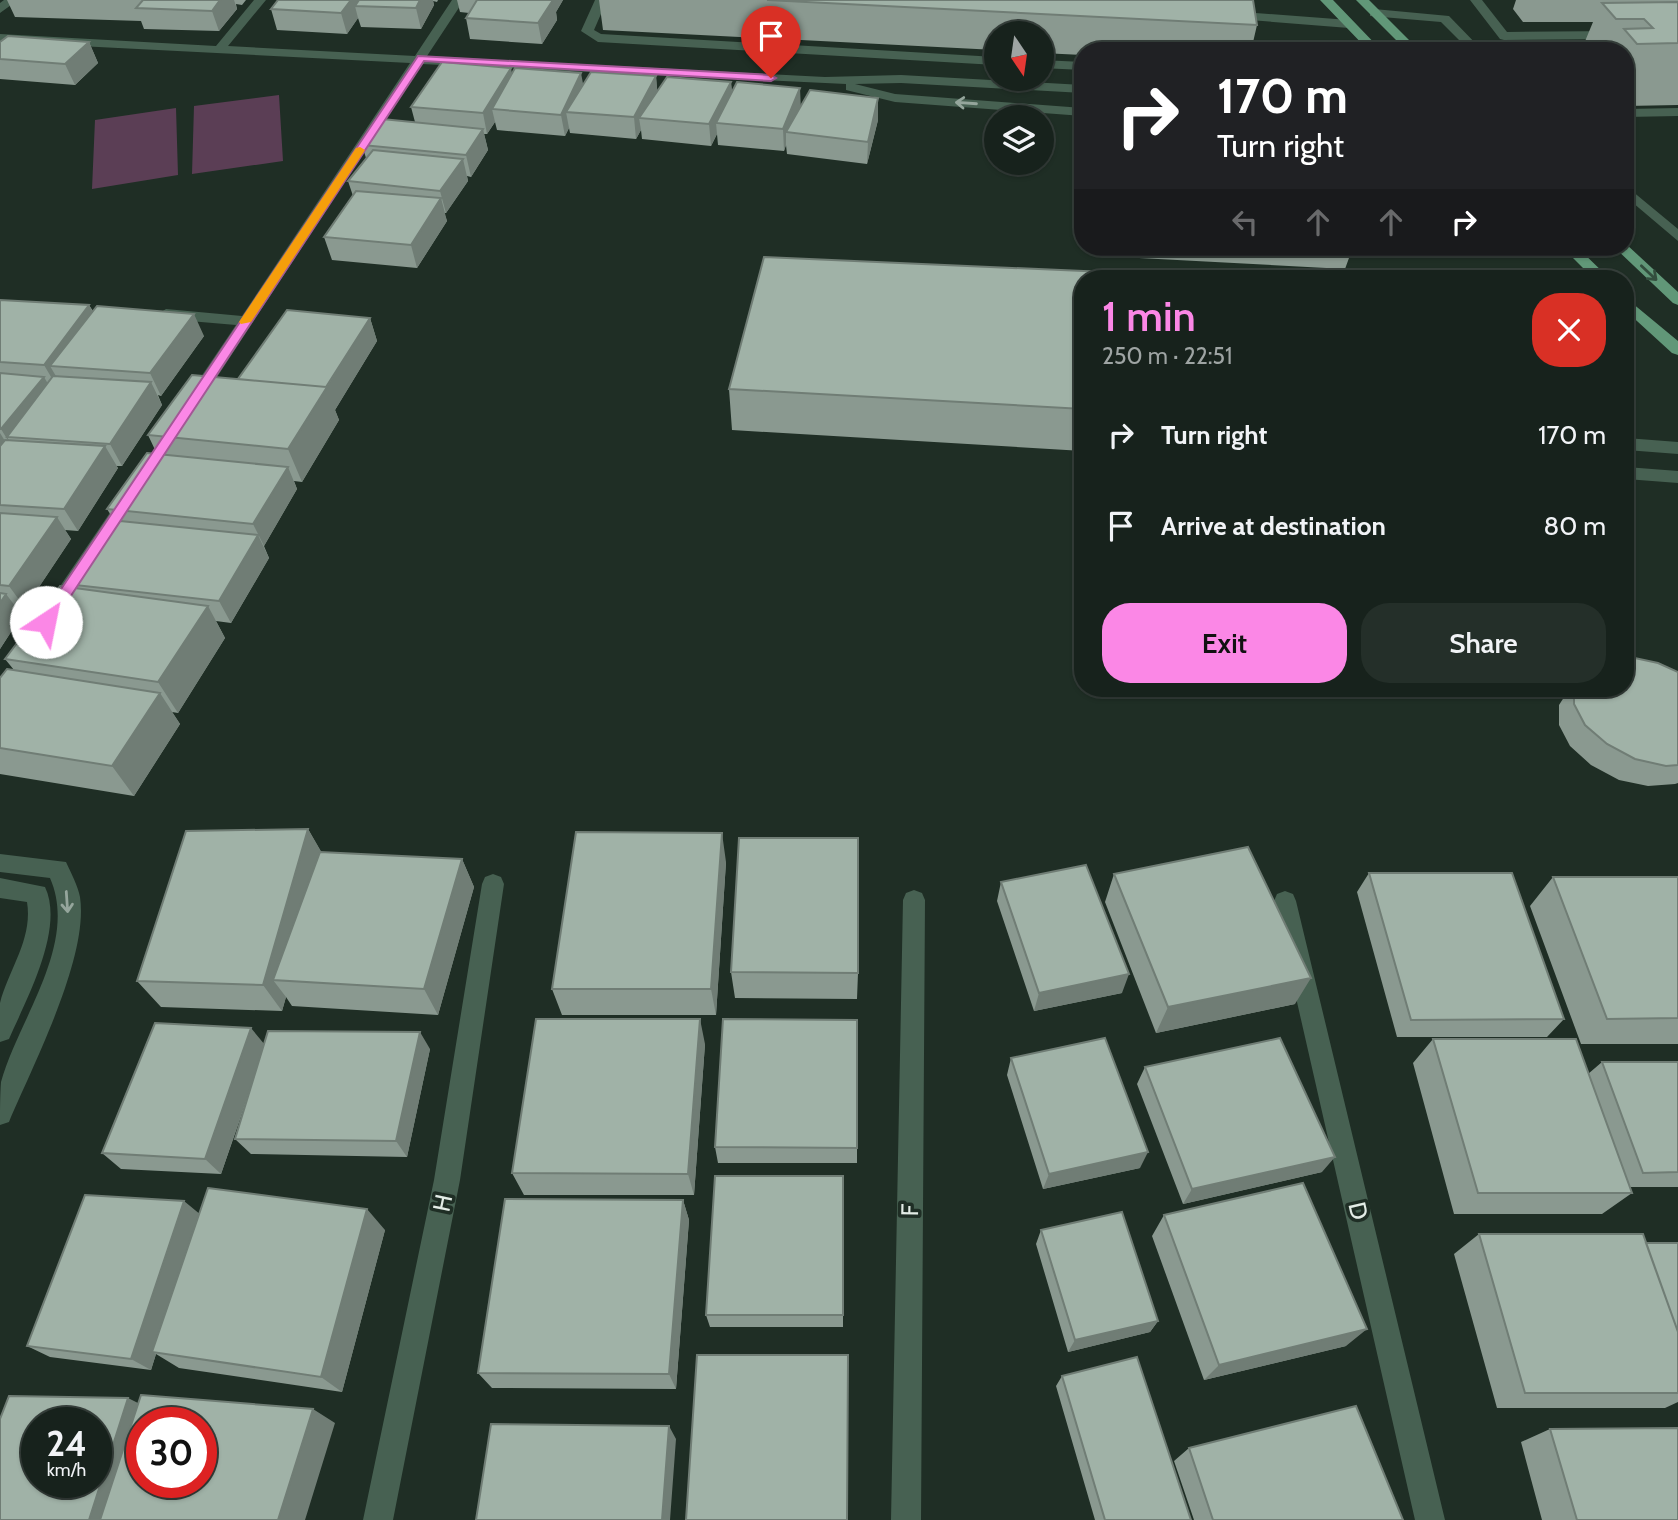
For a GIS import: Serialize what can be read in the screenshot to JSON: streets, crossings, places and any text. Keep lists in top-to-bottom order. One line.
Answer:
{"streets":{"street":["H","F","D"]},"north":"bottom","page":{"turn":["170 m","Turn right"],"heading":["1 min","250 m · 22:51"],"list":[{"name":"Turn right","value":"170 m"},{"name":"Arrive at destination","value":"80 m"}],"buttons":["Exit","Share"],"speed":"24 km/h","limit":"30"}}
